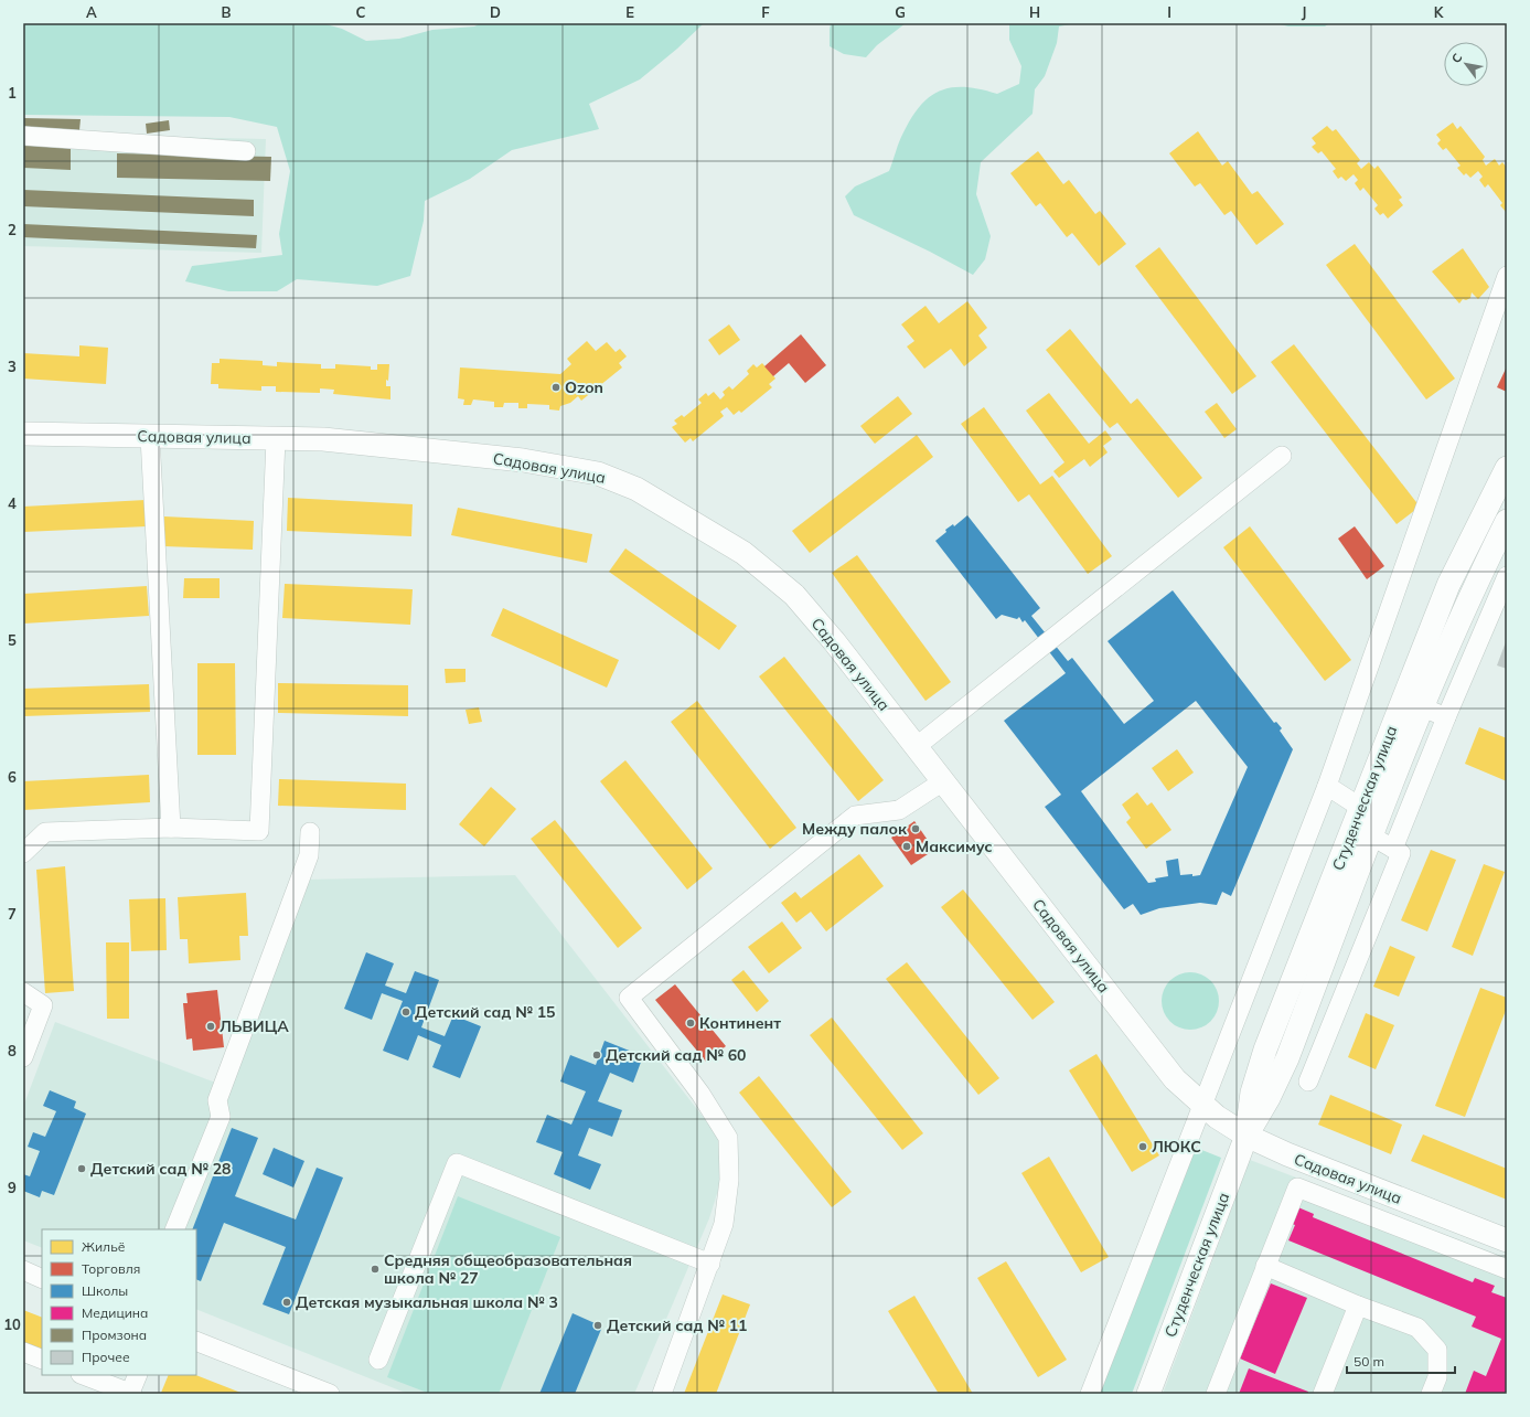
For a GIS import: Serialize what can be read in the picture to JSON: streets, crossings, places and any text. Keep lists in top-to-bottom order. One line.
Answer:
{"streets":{"main road":["Садовая улица","Студенческая улица"]},"crossings":[["Садовая улица","Студенческая улица"]],"places":["Ozon","Между палок","Максимус","Детский сад № 15","Континент","ЛЬВИЦА","Детский сад № 60","ЛЮКС","Детский сад № 28","Средняя общеобразовательная школа № 27","Детская музыкальная школа № 3","Детский сад № 11"],"legend":["Жильё","Торговля","Школы","Медицина","Промзона","Прочее"],"scale_bar":"50 m","north":"top left","grid":{"columns":["A","B","C","D","E","F","G","H","I","J","K"],"rows":["1","2","3","4","5","6","7","8","9","10"]}}
